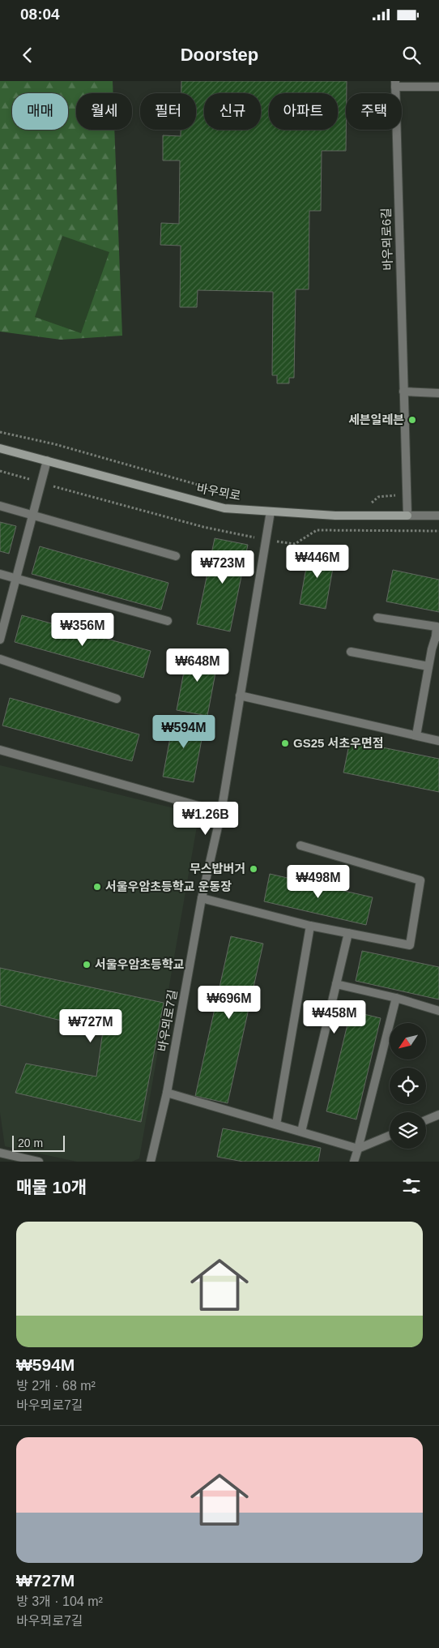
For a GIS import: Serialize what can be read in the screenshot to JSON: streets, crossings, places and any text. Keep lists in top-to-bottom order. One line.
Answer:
{"streets":{"street":["바우뫼로6길","바우뫼로","바우뫼로7길"]},"crossings":[["바우뫼로6길","바우뫼로"],["바우뫼로","바우뫼로7길"]],"places":["세븐일레븐","GS25 서초우면점","무스밥버거","서울우암초등학교 운동장","서울우암초등학교"],"scale_bar":"20 m","north":"bottom left","page":{"status":"08:04","header":"Doorstep","chip":["매매","월세","필터","신규","아파트","주택"],"price":["₩446M","₩723M","₩356M","₩648M","₩594M","₩1.26B","₩498M","₩696M","₩458M","₩727M"],"scale":"20 m","heading":"매물 10개","list":[{"name":"₩594M","note":"방 2개 · 68 m² · 바우뫼로7길"},{"name":"₩727M","note":"방 3개 · 104 m² · 바우뫼로7길"}]}}
